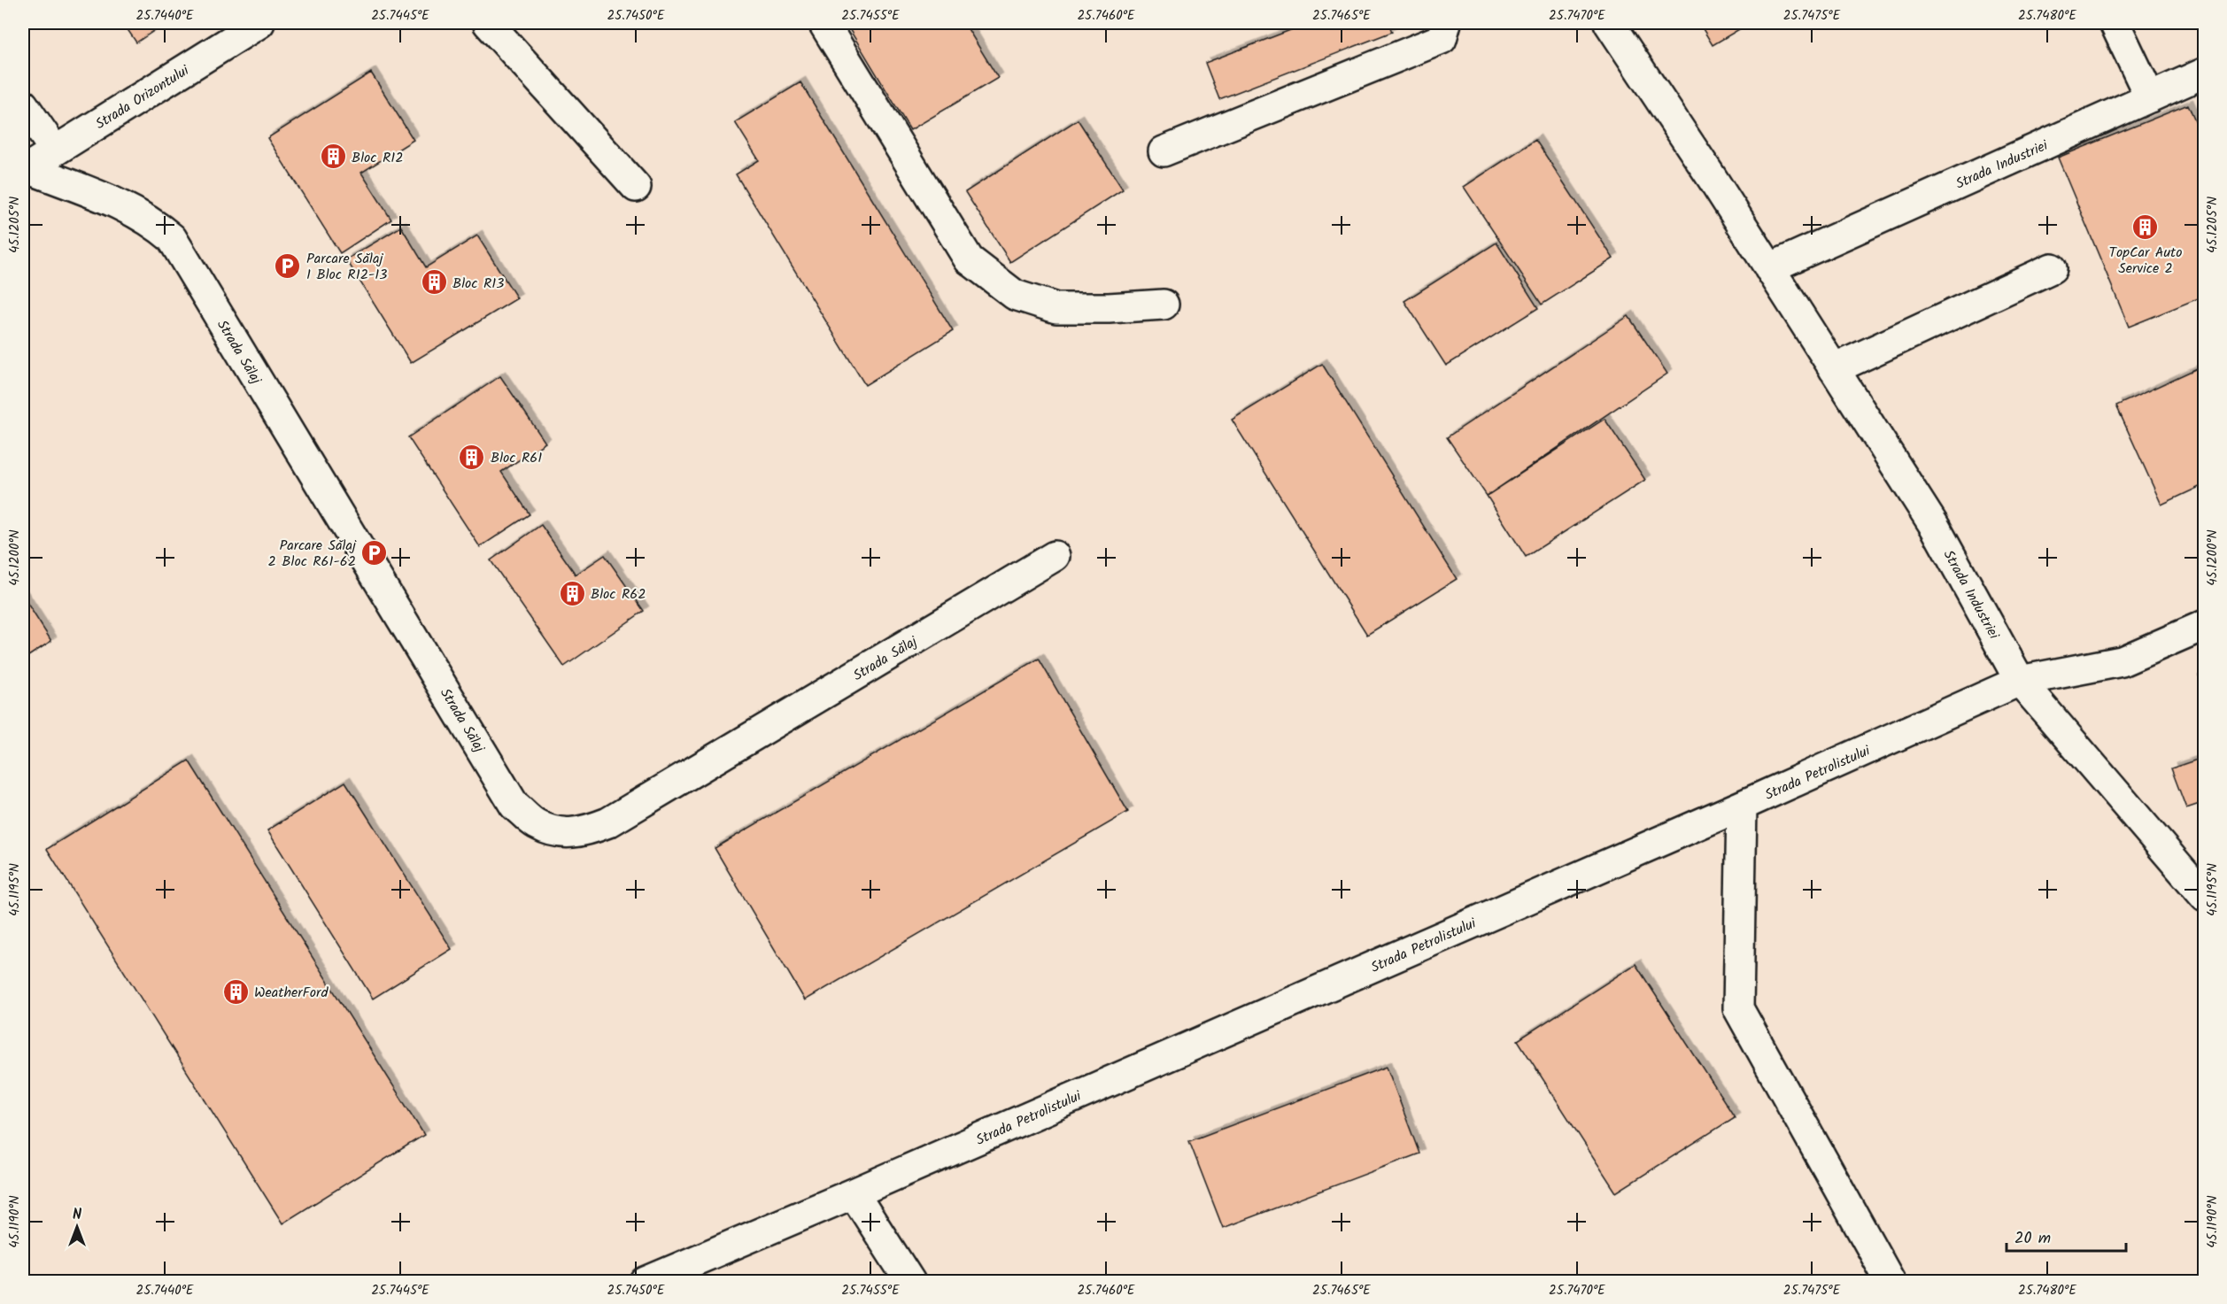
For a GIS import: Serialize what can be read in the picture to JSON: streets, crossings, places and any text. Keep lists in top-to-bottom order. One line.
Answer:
{"streets":{"street":["Strada Orizontului","Strada Industriei","Strada Sălaj","Strada Petrolistului"]},"crossings":[["Strada Orizontului","Strada Sălaj"],["Strada Industriei","Strada Petrolistului"]],"places":{"building":["Bloc R12","TopCar Auto Service 2","Bloc R13","Bloc R61","Bloc R62","WeatherFord"],"parking":["Parcare Sălaj 1 Bloc R12-13","Parcare Sălaj 2 Bloc R61-62"]},"scale_bar":"20 m","north":"top","coordinates":["25.7440°E","25.7445°E","25.7450°E","25.7455°E","25.7460°E","25.7465°E","25.7470°E","25.7475°E","25.7480°E","45.1205°N","45.1200°N","45.1195°N","45.1190°N"]}
